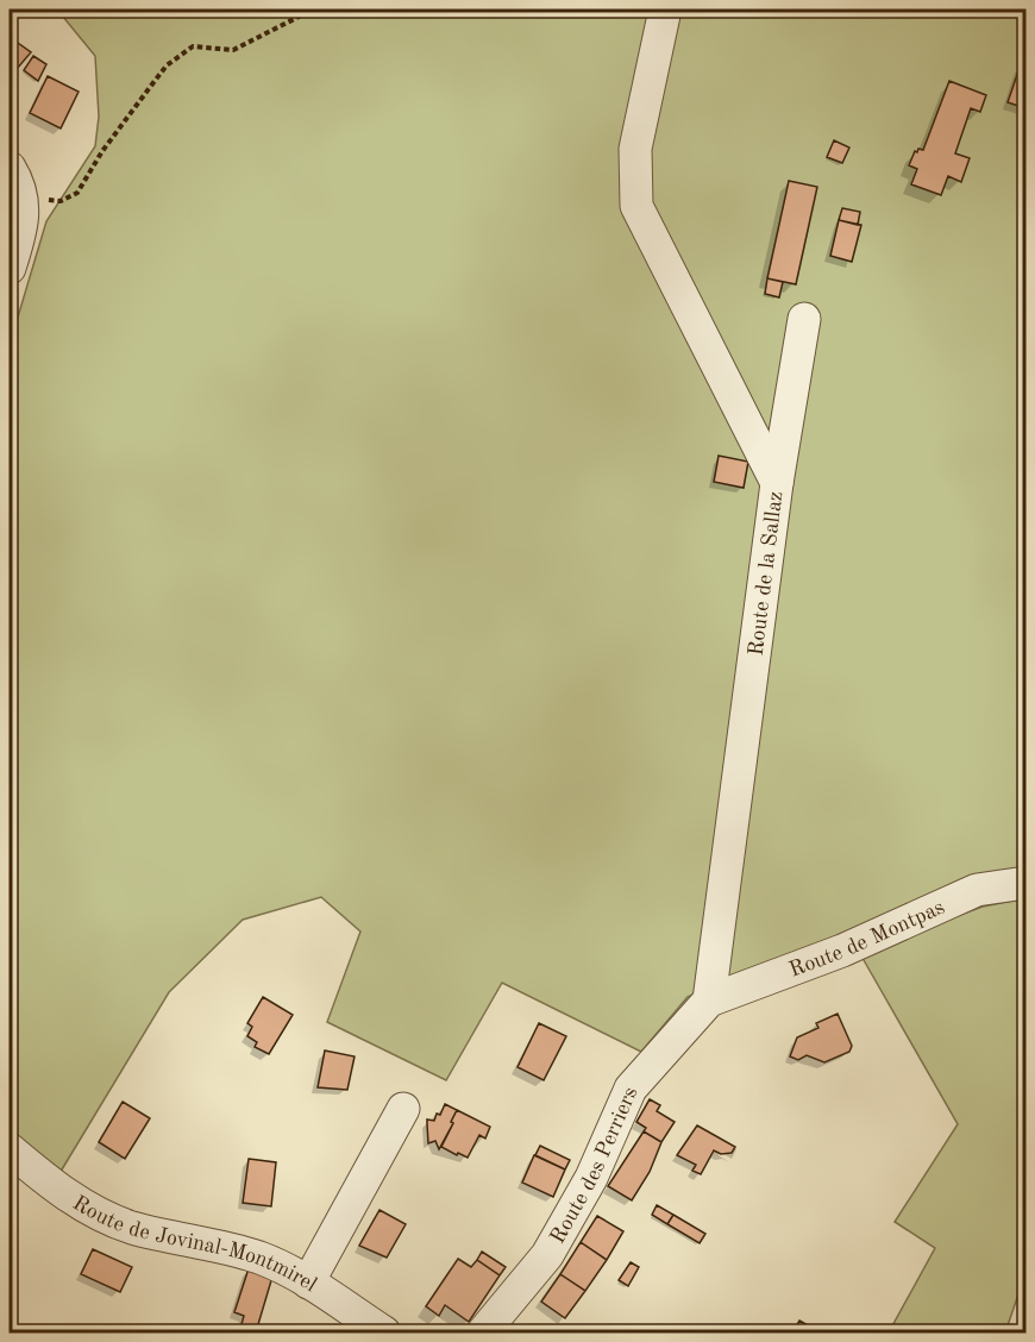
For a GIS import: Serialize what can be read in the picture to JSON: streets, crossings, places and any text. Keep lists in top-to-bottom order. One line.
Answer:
{"streets":{"street":["Route de la Sallaz","Route de Montpas","Route des Perriers","Route de Jovinal-Montmirel"]},"crossings":[["Route de la Sallaz","Route de Montpas"],["Route de la Sallaz","Route des Perriers"],["Route de Montpas","Route des Perriers"]]}
